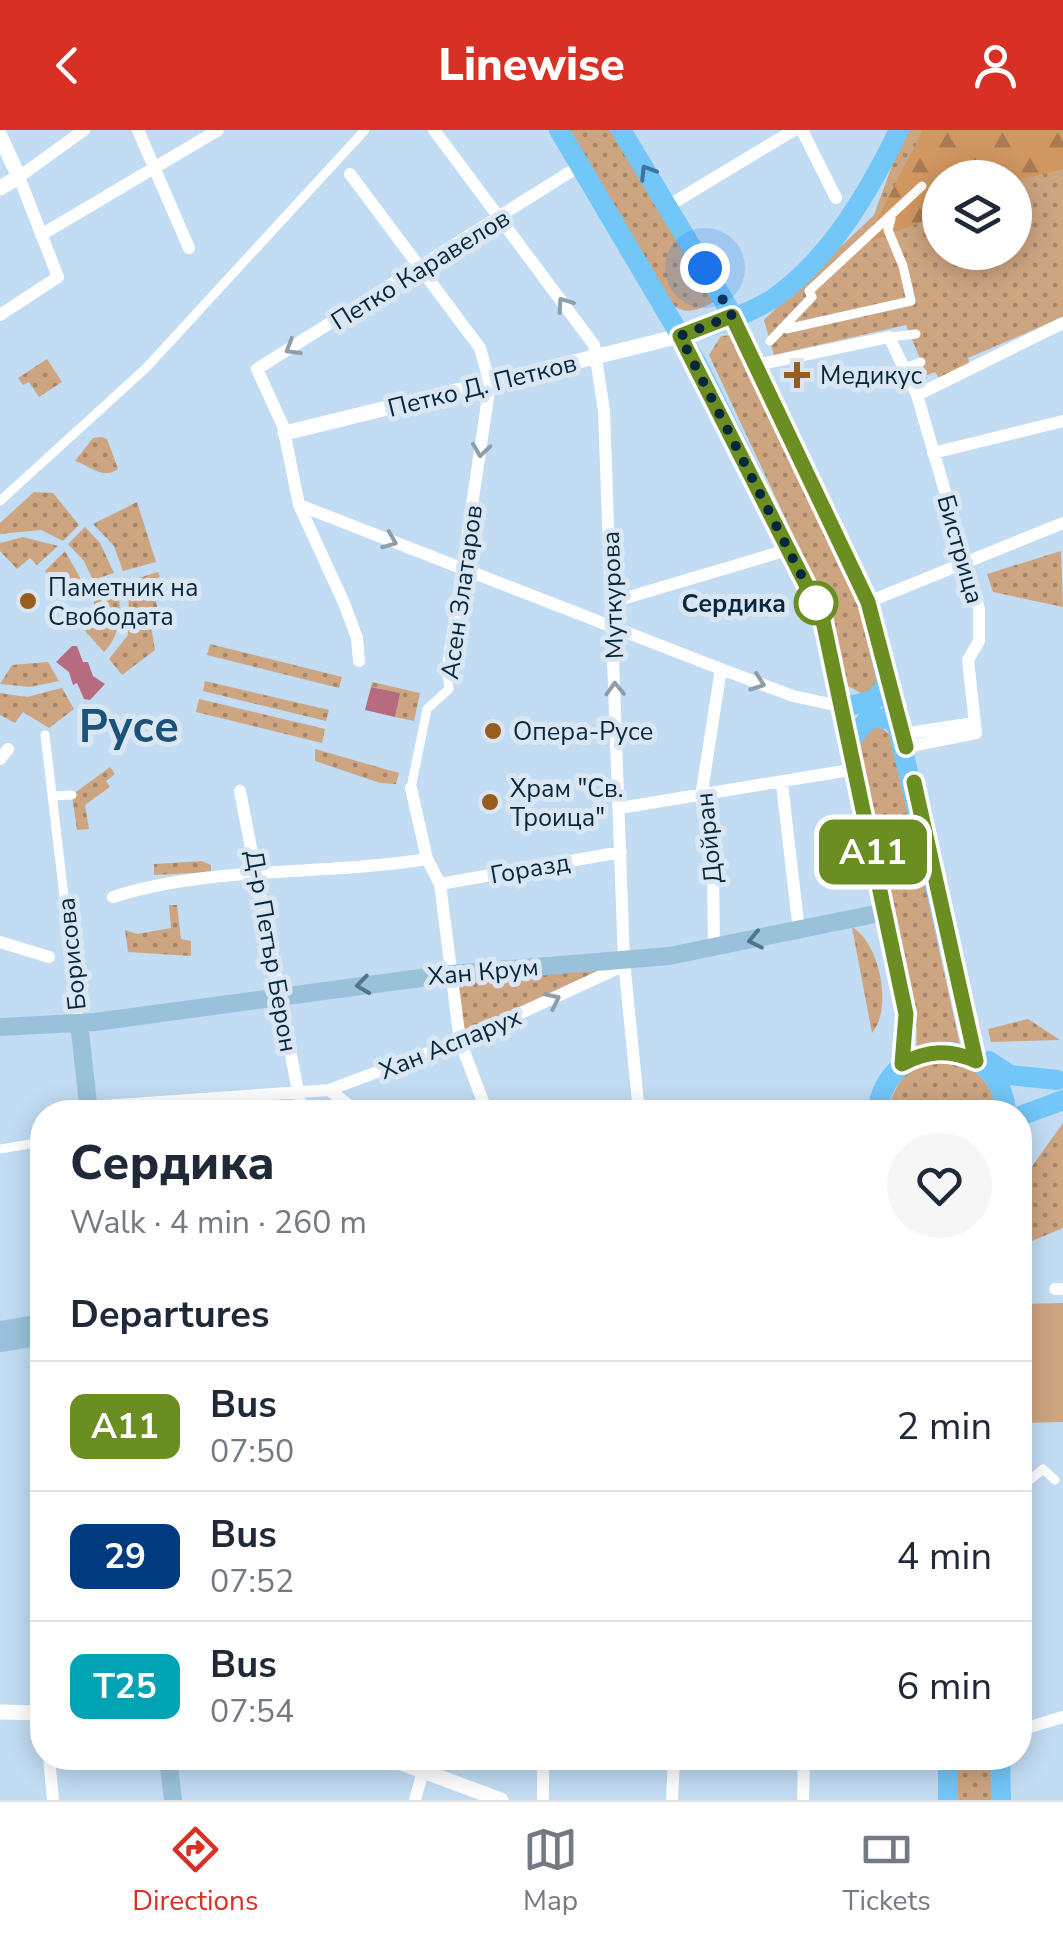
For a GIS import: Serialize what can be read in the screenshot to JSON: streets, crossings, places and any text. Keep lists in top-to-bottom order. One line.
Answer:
{"streets":{"main road":["Борисова","Хан Крум"],"street":["Петко Каравелов","Петко Д. Петков","Бистрица","Асен Златаров","Муткурова","Дойран","Горазд","Д-р Петър Берон","Хан Аспарух"]},"crossings":[["Петко Каравелов","Петко Д. Петков"],["Петко Каравелов","Асен Златаров"],["Петко Д. Петков","Асен Златаров"],["Петко Д. Петков","Муткурова"],["Асен Златаров","Горазд"],["Асен Златаров","Хан Крум"],["Асен Златаров","Хан Аспарух"],["Муткурова","Горазд"],["Муткурова","Хан Крум"],["Муткурова","Хан Аспарух"],["Дойран","Хан Крум"],["Д-р Петър Берон","Хан Крум"],["Д-р Петър Берон","Хан Аспарух"],["Борисова","Хан Крум"],["Хан Крум","Хан Аспарух"]],"one_way":["Хан Аспарух"],"districts":["Русе"],"places":{"health":["Медикус"],"other":["Паметник на Свободата","Сердика","Опера-Русе","Храм \"Св. Троица\""]},"lines":["bus line А11"],"page":{"header":"Linewise","on_map":"А11","heading":[["Сердика","Walk · 4 min · 260 m"],"Departures"],"list":[{"mark":"А11","name":"Bus","note":"07:50","value":"2 min"},{"mark":"29","name":"Bus","note":"07:52","value":"4 min"},{"mark":"Т25","name":"Bus","note":"07:54","value":"6 min"}],"tabs":["Directions","Map","Tickets"]}}
